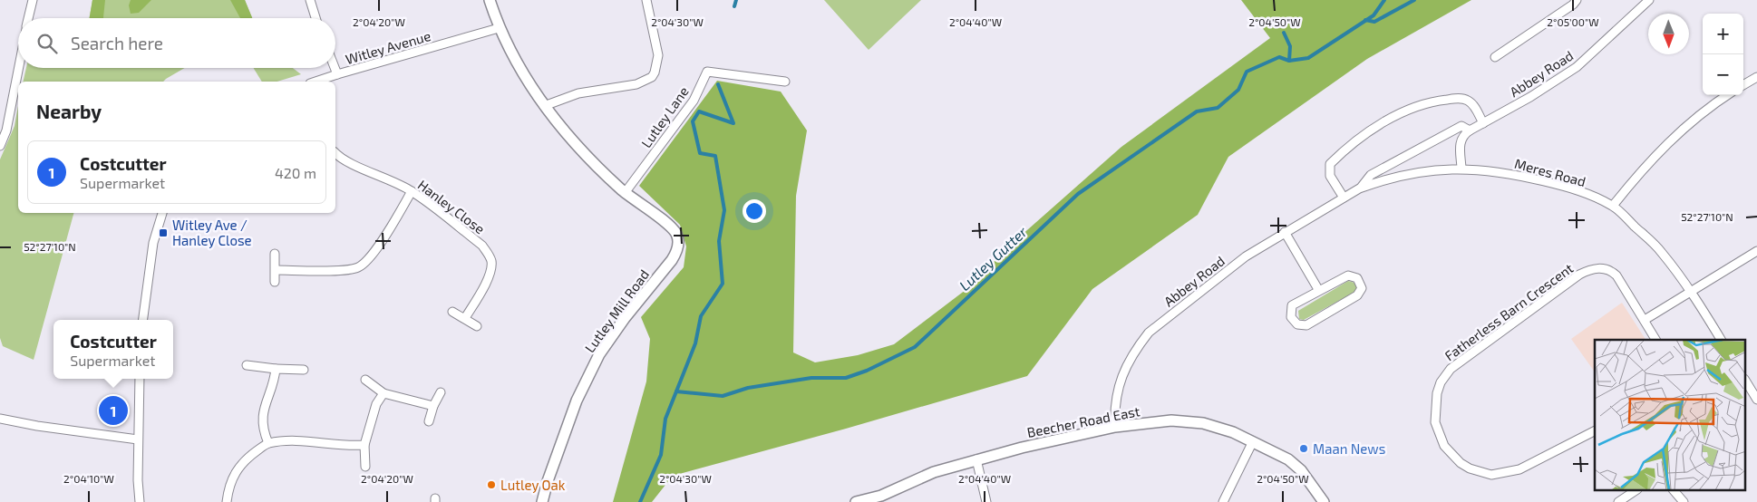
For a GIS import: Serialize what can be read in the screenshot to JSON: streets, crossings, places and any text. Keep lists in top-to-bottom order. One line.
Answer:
{"streets":{"street":["Witley Avenue","Abbey Road","Lutley Lane","Meres Road","Hanley Close","Lutley Mill Road","Fatherless Barn Crescent","Beecher Road East"]},"crossings":[["Abbey Road","Meres Road"],["Abbey Road","Beecher Road East"],["Lutley Lane","Lutley Mill Road"]],"water":["Lutley Gutter"],"places":{"transit":["Witley Ave / Hanley Close"],"other":["Maan News","Lutley Oak"]},"north":"bottom","page":{"map_buttons":["+","−"],"search":"Search here","heading":"Nearby","list":[{"mark":"1","name":"Costcutter","note":"Supermarket","value":"420 m"}],"popup":["Costcutter","Supermarket"],"pins":"1"},"coordinates":["2°04'20\"W","2°04'30\"W","2°04'40\"W","2°04'50\"W","2°05'00\"W","52°27'10\"N","2°04'10\"W"]}
